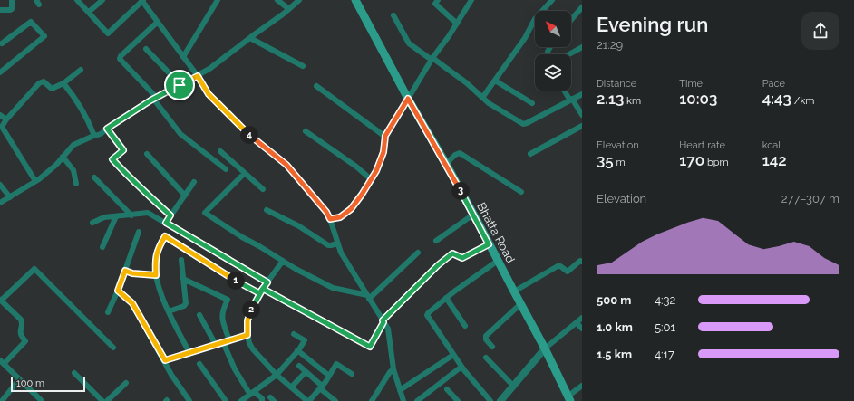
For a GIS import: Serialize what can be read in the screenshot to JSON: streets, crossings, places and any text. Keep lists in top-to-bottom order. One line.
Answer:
{"streets":{"main road":["Bhatta Road"]},"scale_bar":"100 m","north":"top left","page":{"heading":["Evening run","21:29"],"stats":[["Distance","2.13 km"],["Time","10:03"],["Pace","4:43 /km"],["Elevation","35 m"],["Heart rate","170 bpm"],["kcal","142"]],"pins":["4","3","1","2"],"chart":["Elevation","277–307 m"],"list":[{"name":"500 m","note":"4:32"},{"name":"1.0 km","note":"5:01"},{"name":"1.5 km","note":"4:17"}],"scale":"100 m"}}
